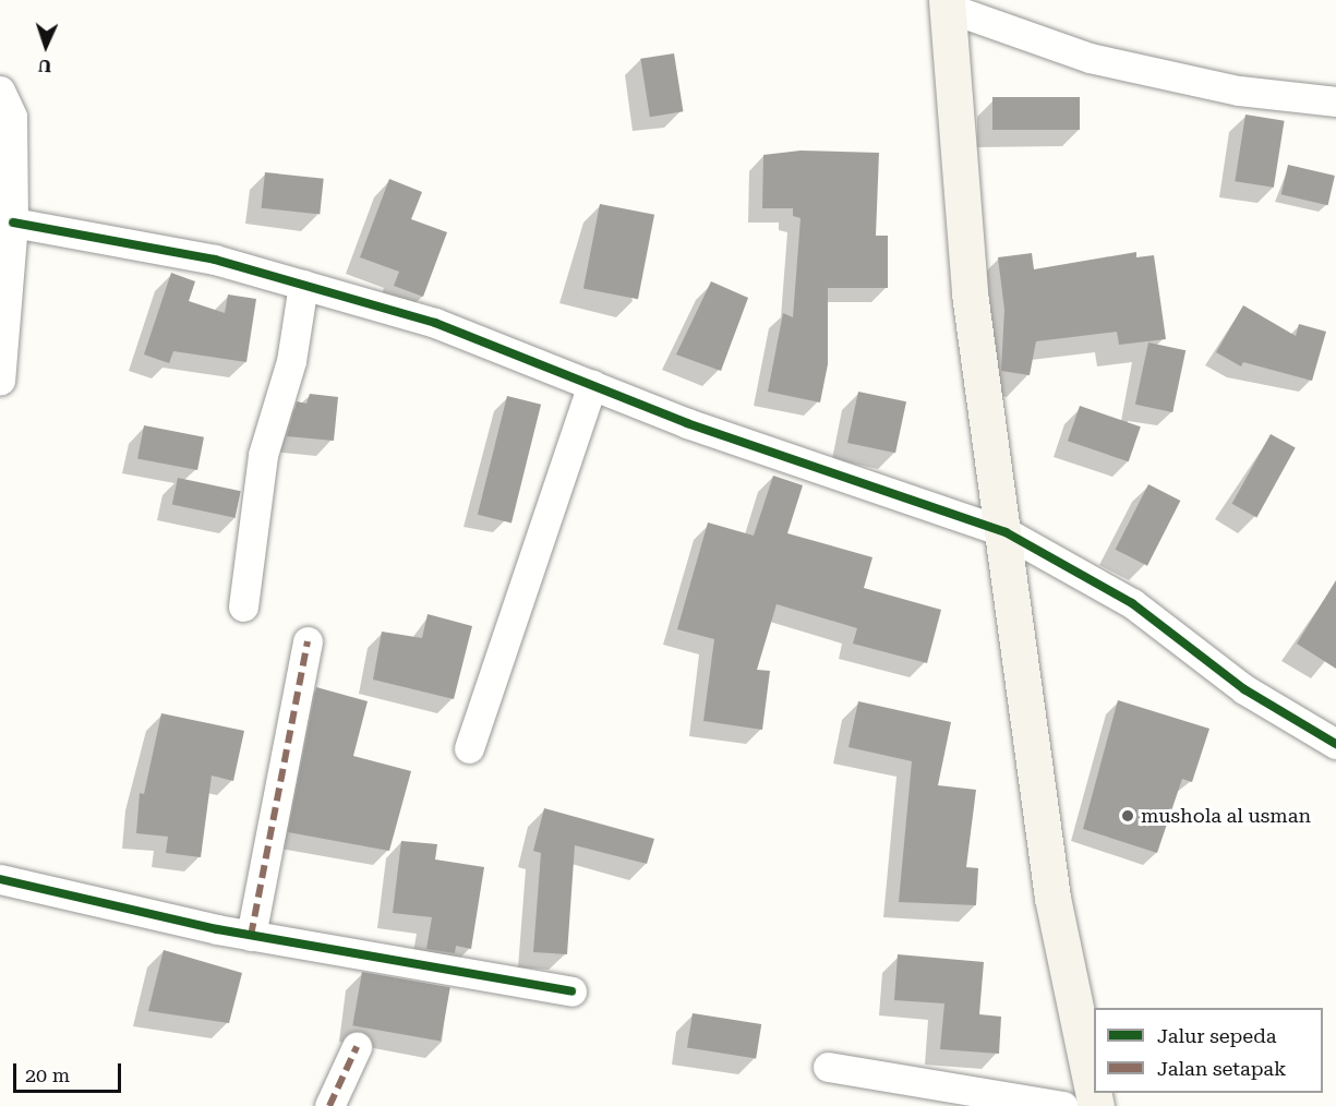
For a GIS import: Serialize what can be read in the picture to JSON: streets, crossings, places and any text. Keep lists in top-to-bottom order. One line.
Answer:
{"places":["mushola al usman"],"legend":["Jalur sepeda","Jalan setapak"],"scale_bar":"20 m","north":"bottom"}
